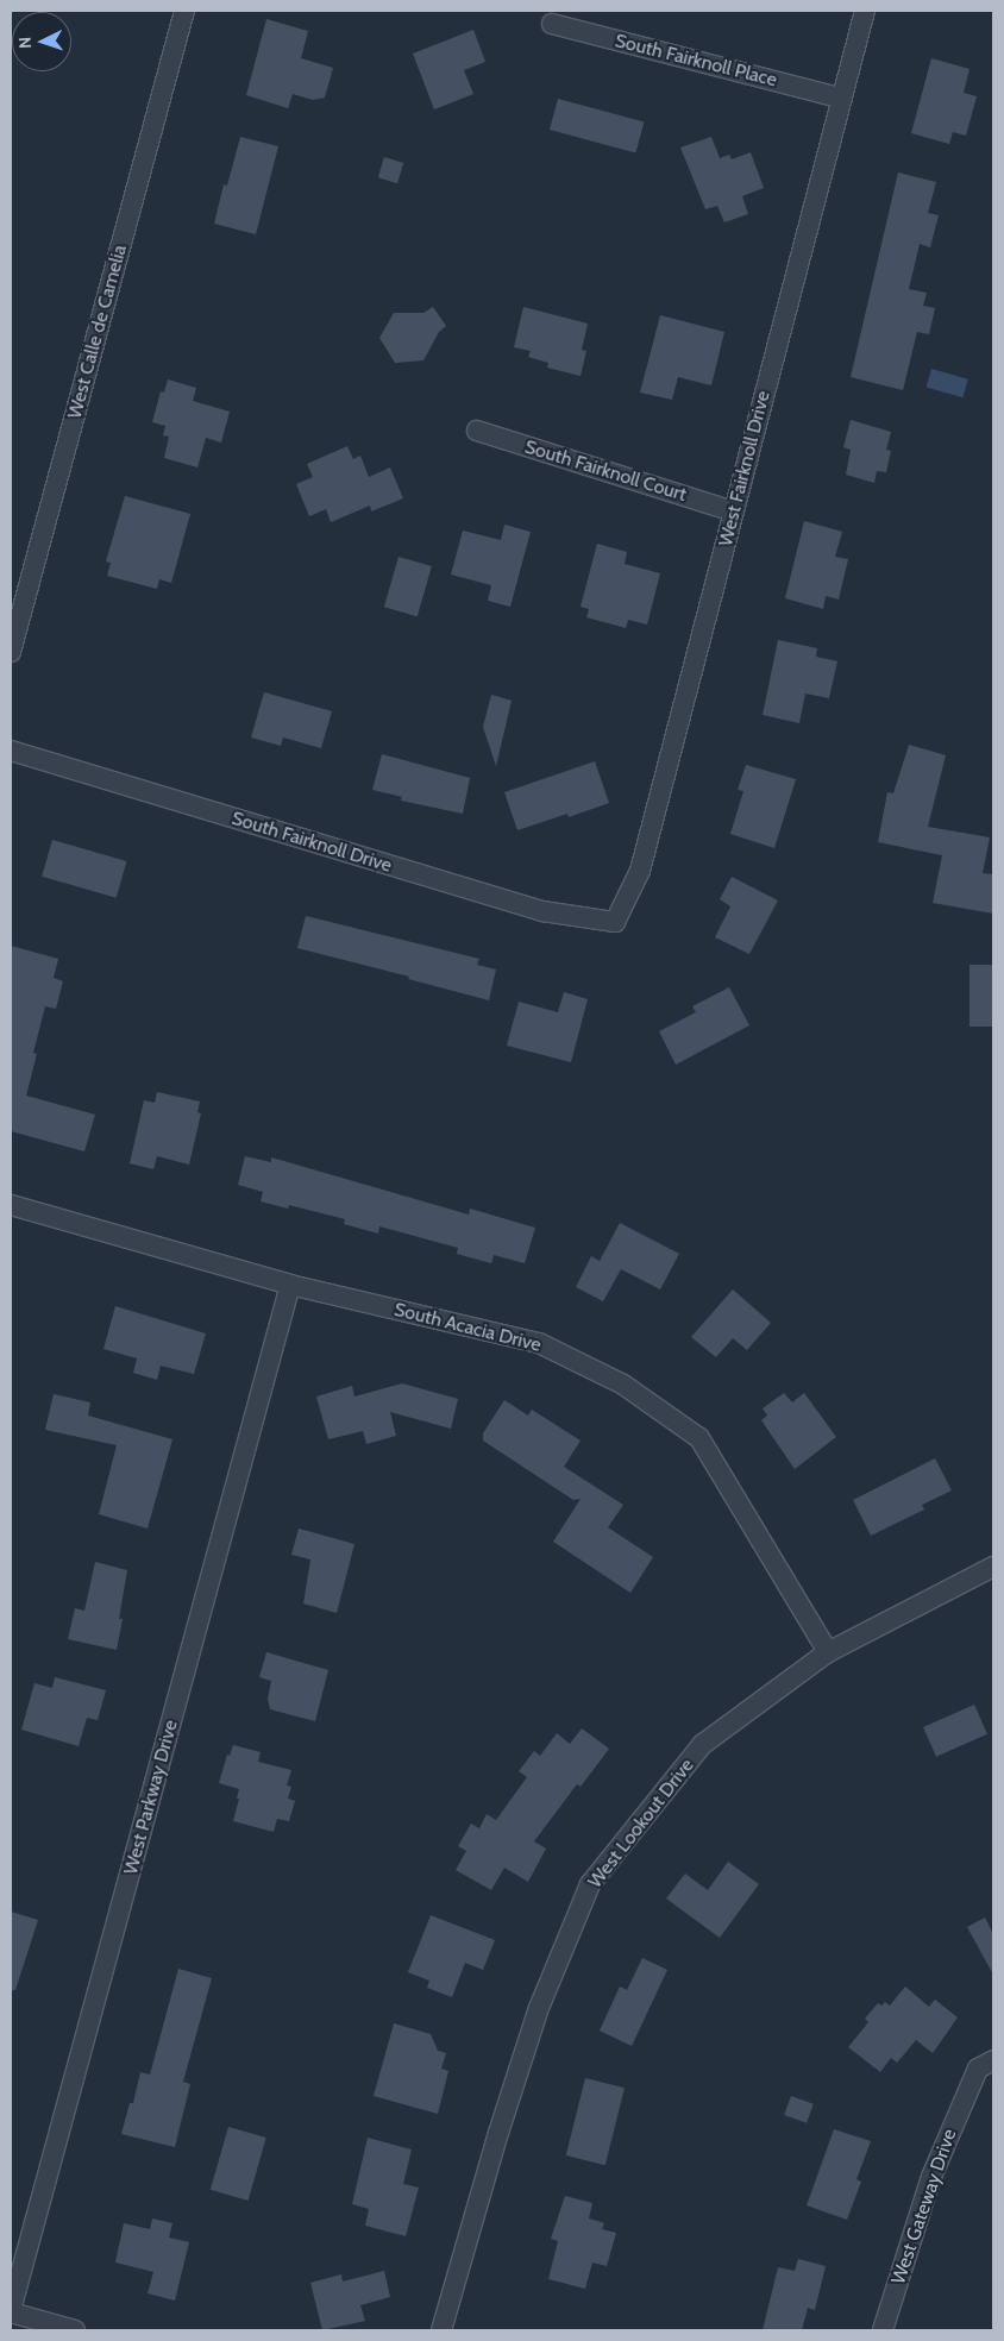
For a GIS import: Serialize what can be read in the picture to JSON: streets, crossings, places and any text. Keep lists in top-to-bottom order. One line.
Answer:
{"streets":{"street":["South Fairknoll Place","West Calle de Camelia","West Fairknoll Drive","South Fairknoll Court","South Fairknoll Drive","South Acacia Drive","West Parkway Drive","West Lookout Drive","West Gateway Drive"]},"crossings":[["South Fairknoll Place","West Fairknoll Drive"],["West Fairknoll Drive","South Fairknoll Court"],["West Fairknoll Drive","South Fairknoll Drive"],["South Acacia Drive","West Parkway Drive"],["South Acacia Drive","West Lookout Drive"]],"north":"left"}
